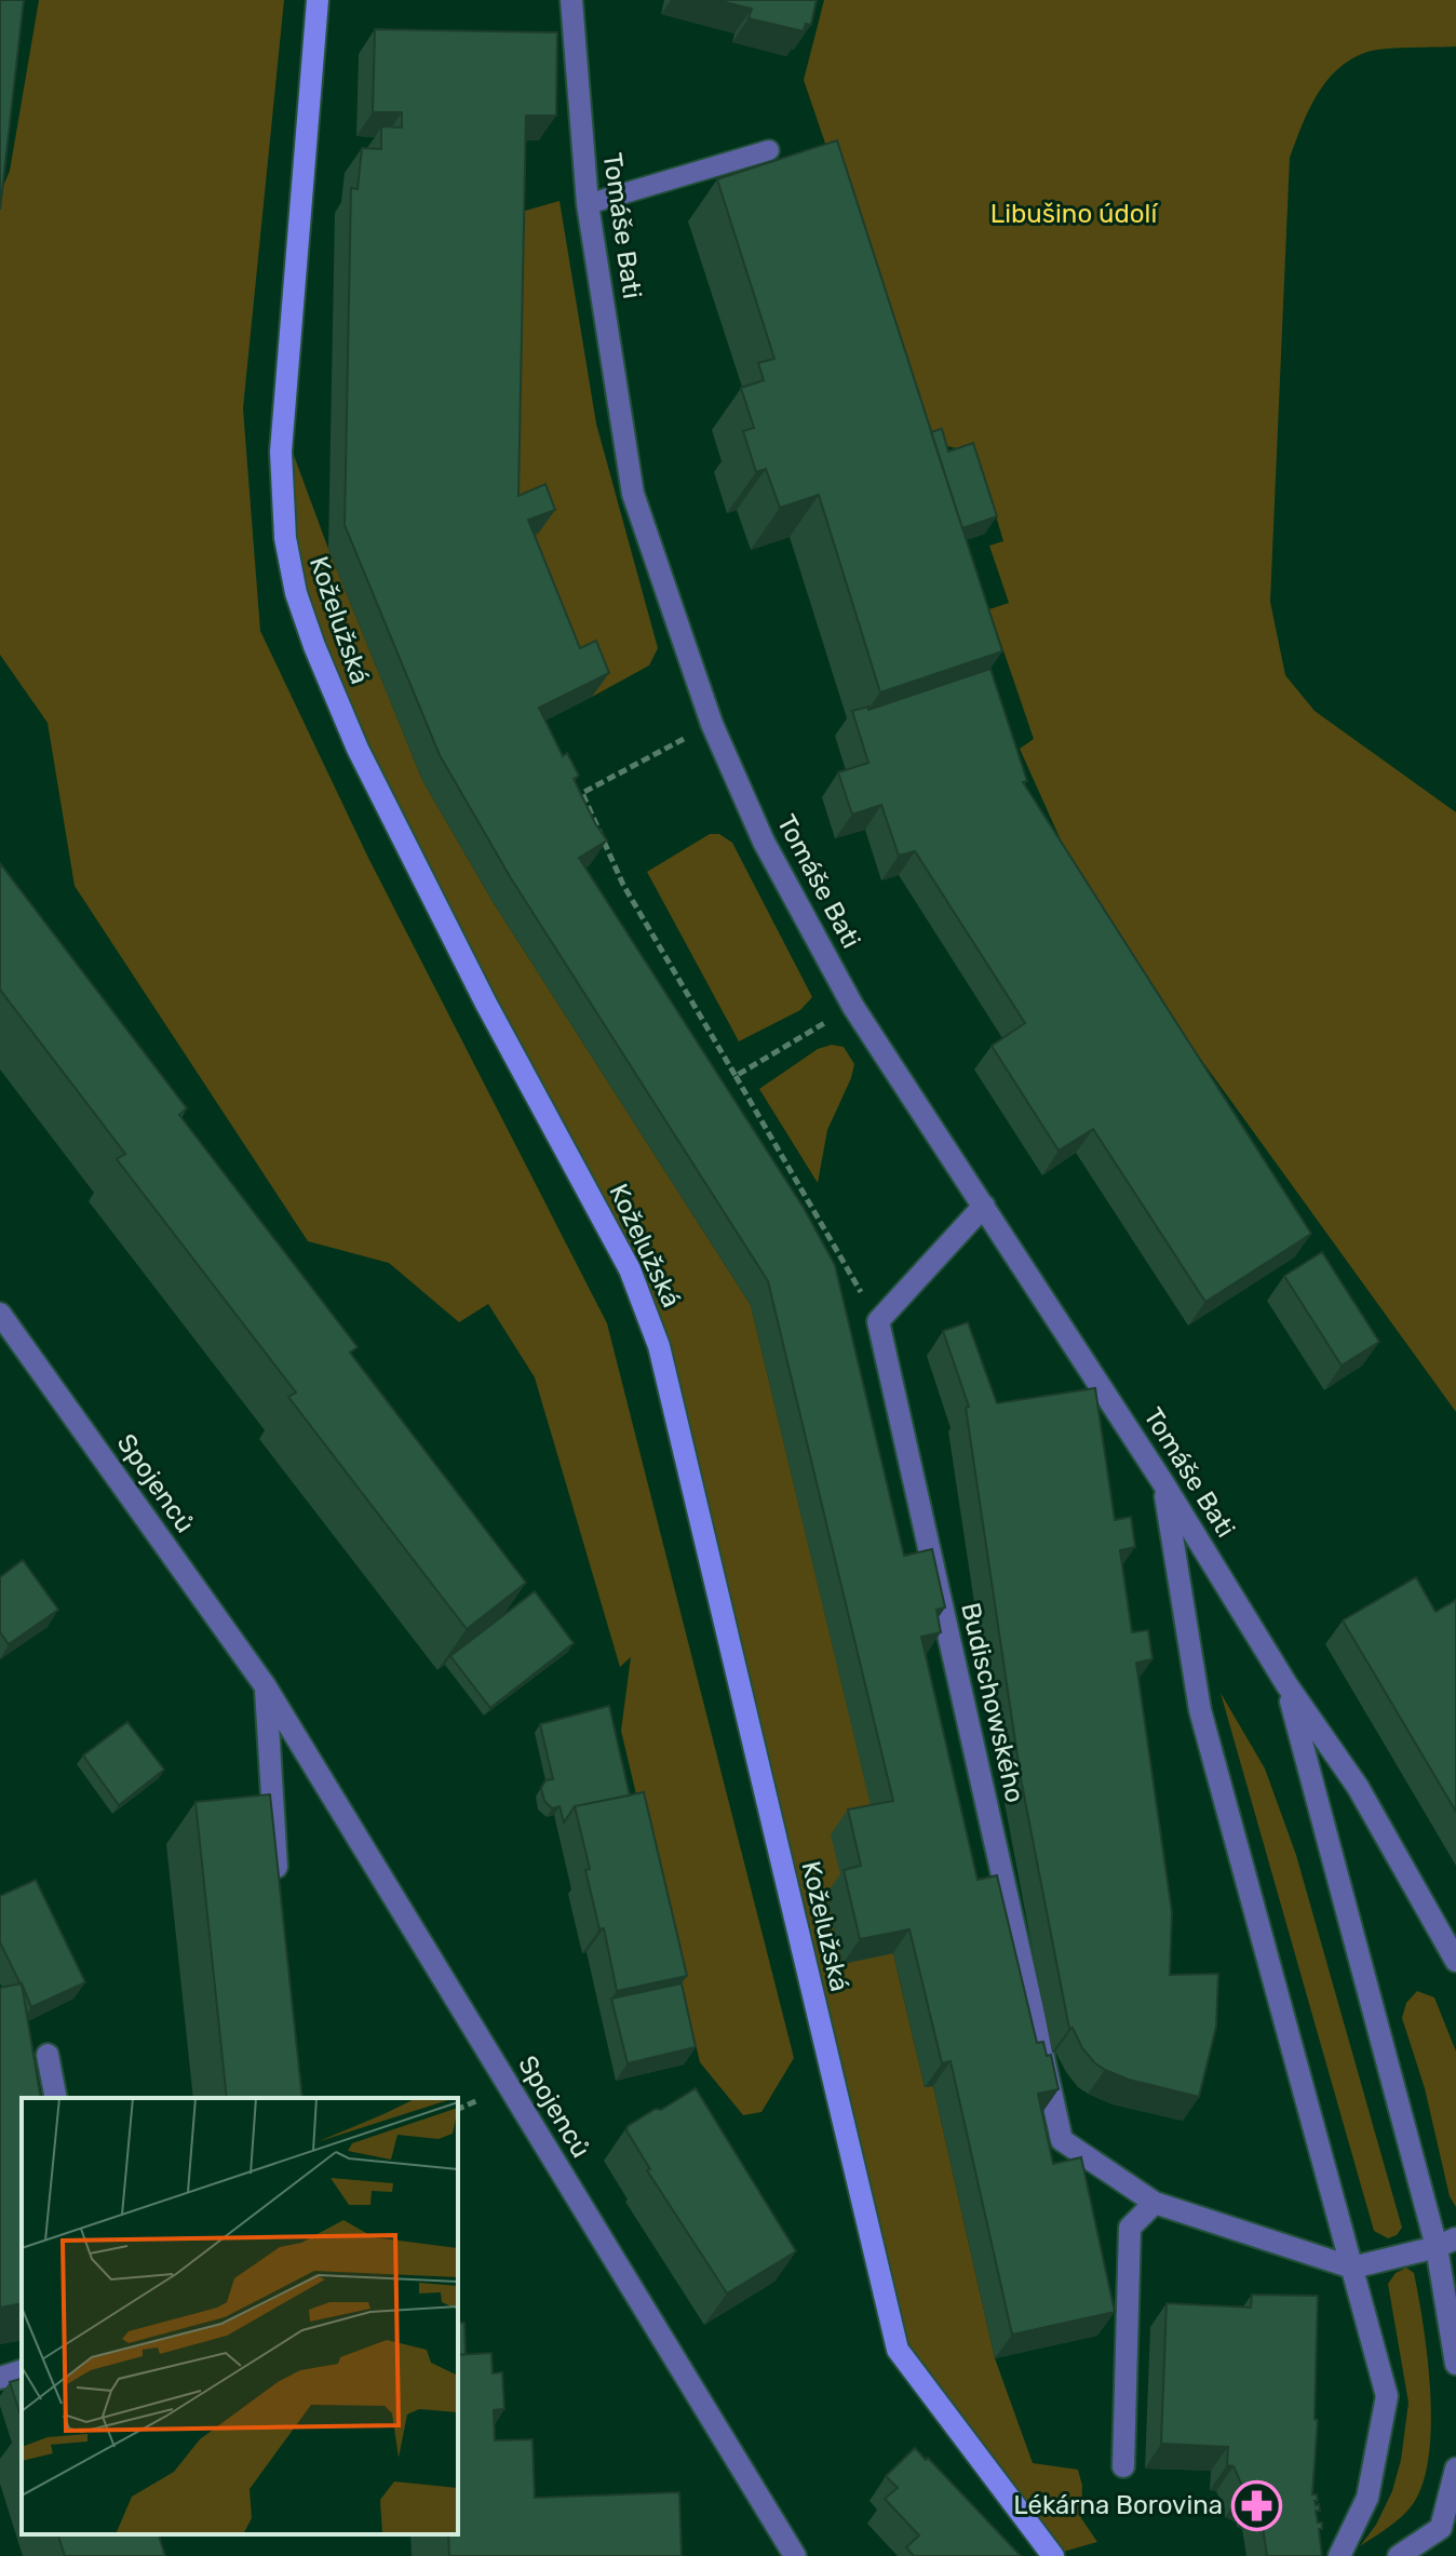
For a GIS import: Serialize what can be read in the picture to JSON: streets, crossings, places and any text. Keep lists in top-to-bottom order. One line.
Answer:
{"streets":{"main road":["Koželužská"],"street":["Tomáše Bati","Spojenců","Budischowského"]},"parks":["Libušino údolí"],"places":{"pharmacy":["Lékárna Borovina"]}}
